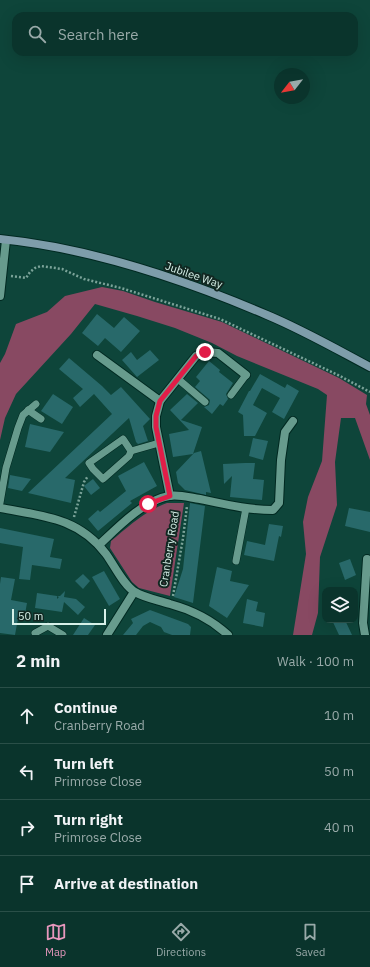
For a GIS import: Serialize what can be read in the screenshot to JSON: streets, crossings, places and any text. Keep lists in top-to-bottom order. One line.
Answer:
{"streets":{"street":["Jubilee Way","Cranberry Road"]},"scale_bar":"50 m","north":"bottom left","page":{"search":"Search here","scale":"50 m","heading":["2 min","Walk · 100 m"],"list":[["Continue","Cranberry Road","10 m"],["Turn left","Primrose Close","50 m"],["Turn right","Primrose Close","40 m"],"Arrive at destination"],"nav":["Map","Directions","Saved"]}}
